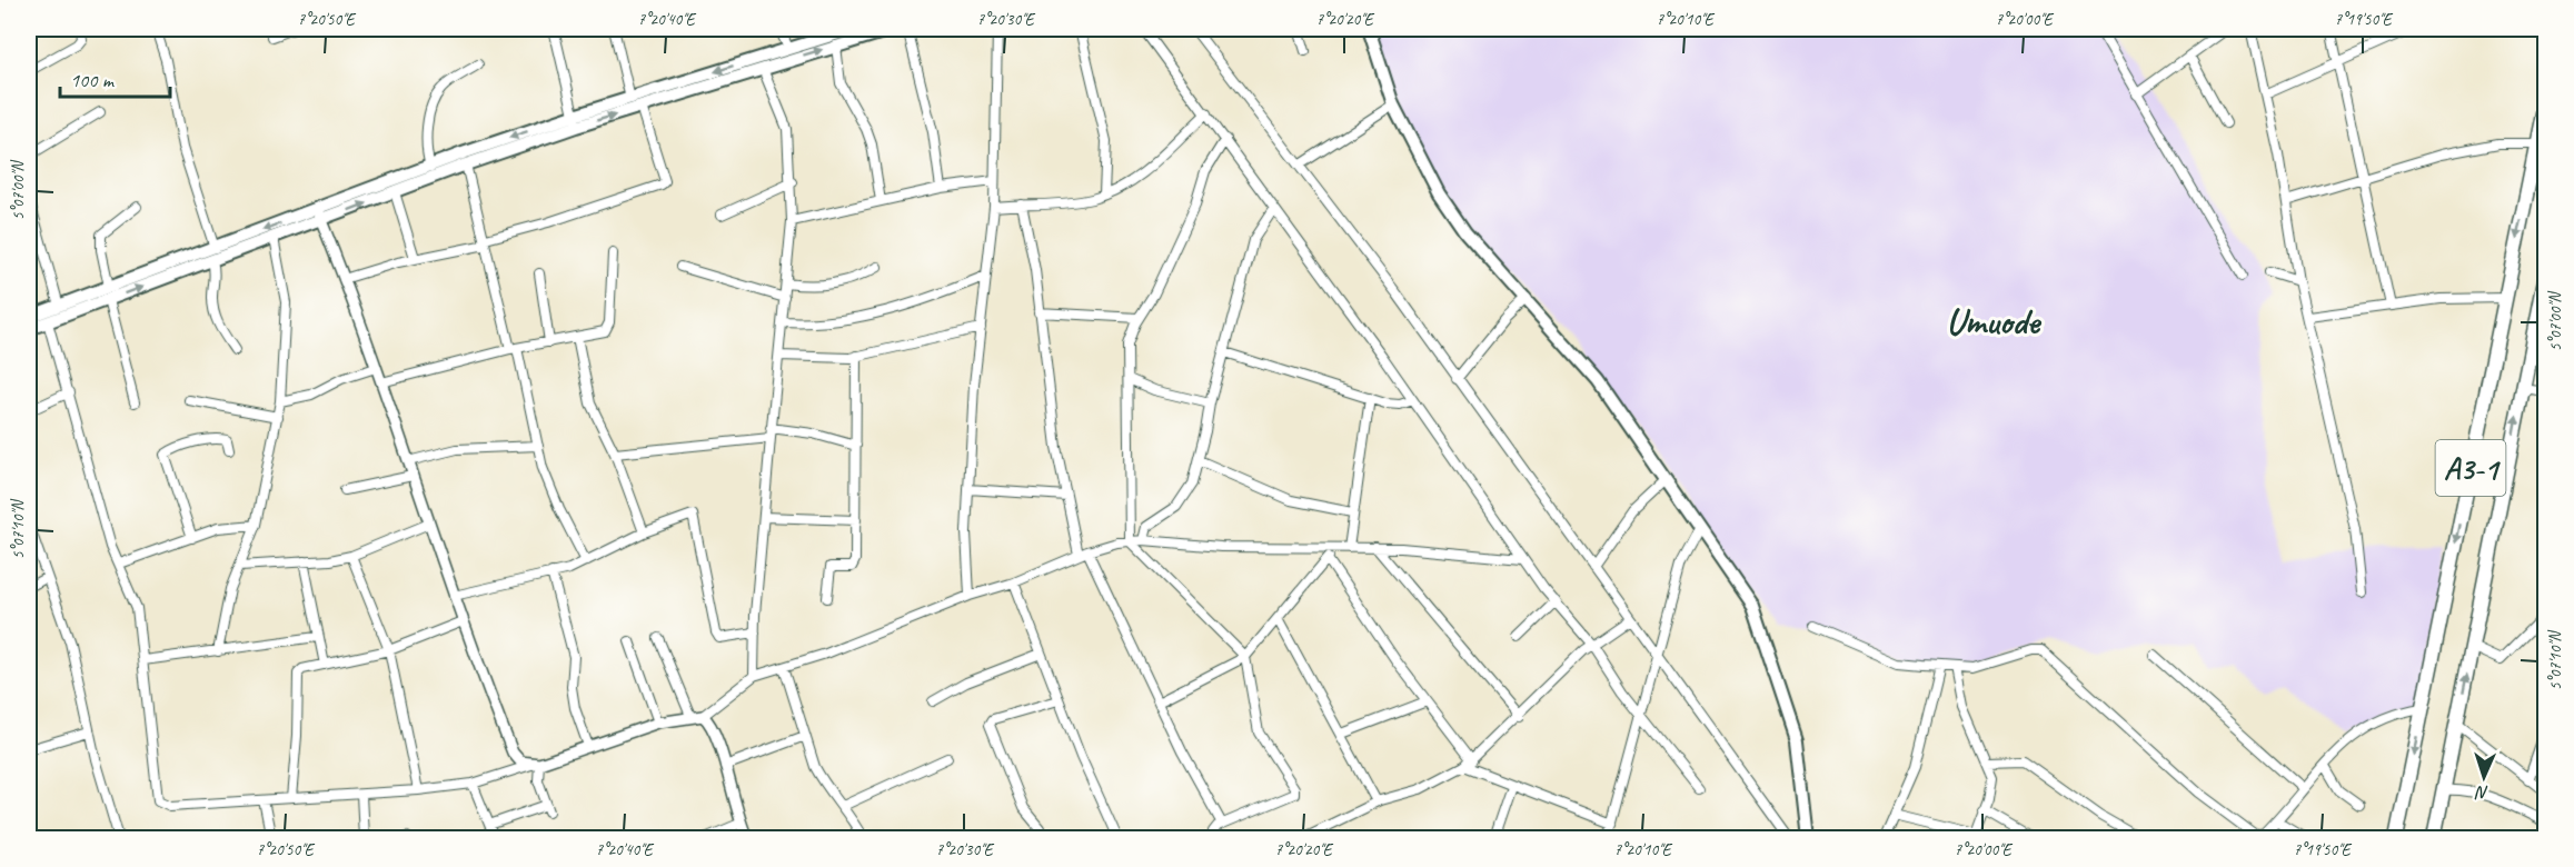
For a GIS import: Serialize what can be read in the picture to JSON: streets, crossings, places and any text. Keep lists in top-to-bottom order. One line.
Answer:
{"streets":{"highway":["A3-1"]},"districts":["Umuode"],"scale_bar":"100 m","north":"bottom","coordinates":["7°20'50\"E","7°20'40\"E","7°20'30\"E","7°20'20\"E","7°20'10\"E","7°20'00\"E","7°19'50\"E","5°07'00\"N","5°07'10\"N"]}
